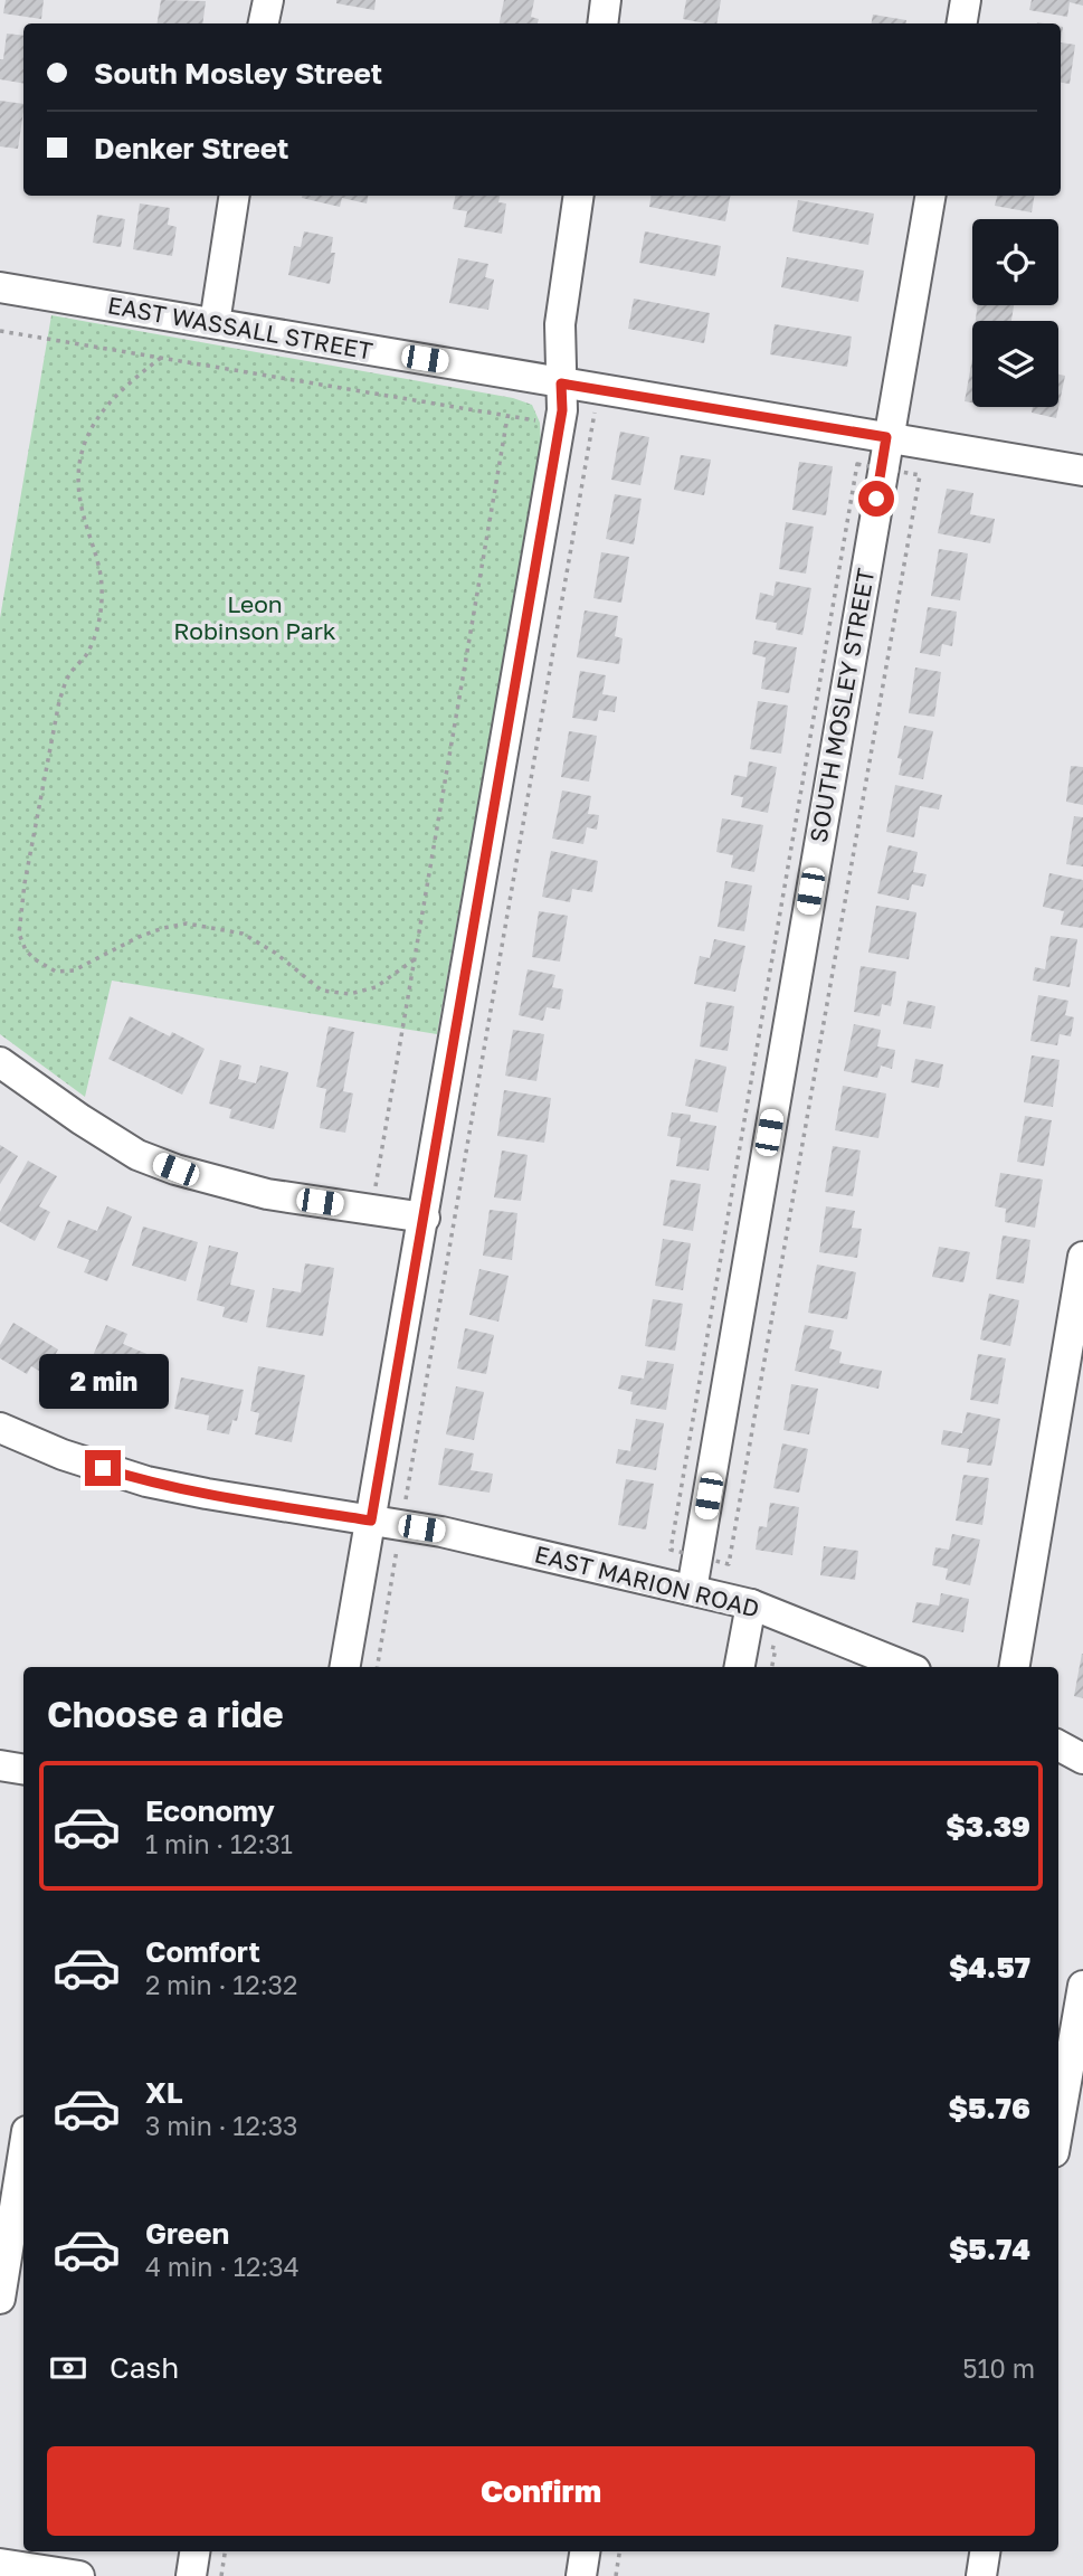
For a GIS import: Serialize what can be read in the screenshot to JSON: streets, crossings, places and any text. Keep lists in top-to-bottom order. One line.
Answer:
{"streets":{"street":["EAST WASSALL STREET","SOUTH MOSLEY STREET","EAST MARION ROAD"]},"crossings":[["EAST WASSALL STREET","SOUTH MOSLEY STREET"],["SOUTH MOSLEY STREET","EAST MARION ROAD"]],"parks":["Leon Robinson Park"],"page":{"banner":["South Mosley Street","Denker Street"],"bubble":"2 min","heading":"Choose a ride","list":[{"name":"Economy","note":"1 min · 12:31","value":"$3.39"},{"name":"Comfort","note":"2 min · 12:32","value":"$4.57"},{"name":"XL","note":"3 min · 12:33","value":"$5.76"},{"name":"Green","note":"4 min · 12:34","value":"$5.74"}],"pay":["Cash","510 m"],"buttons":"Confirm"}}
